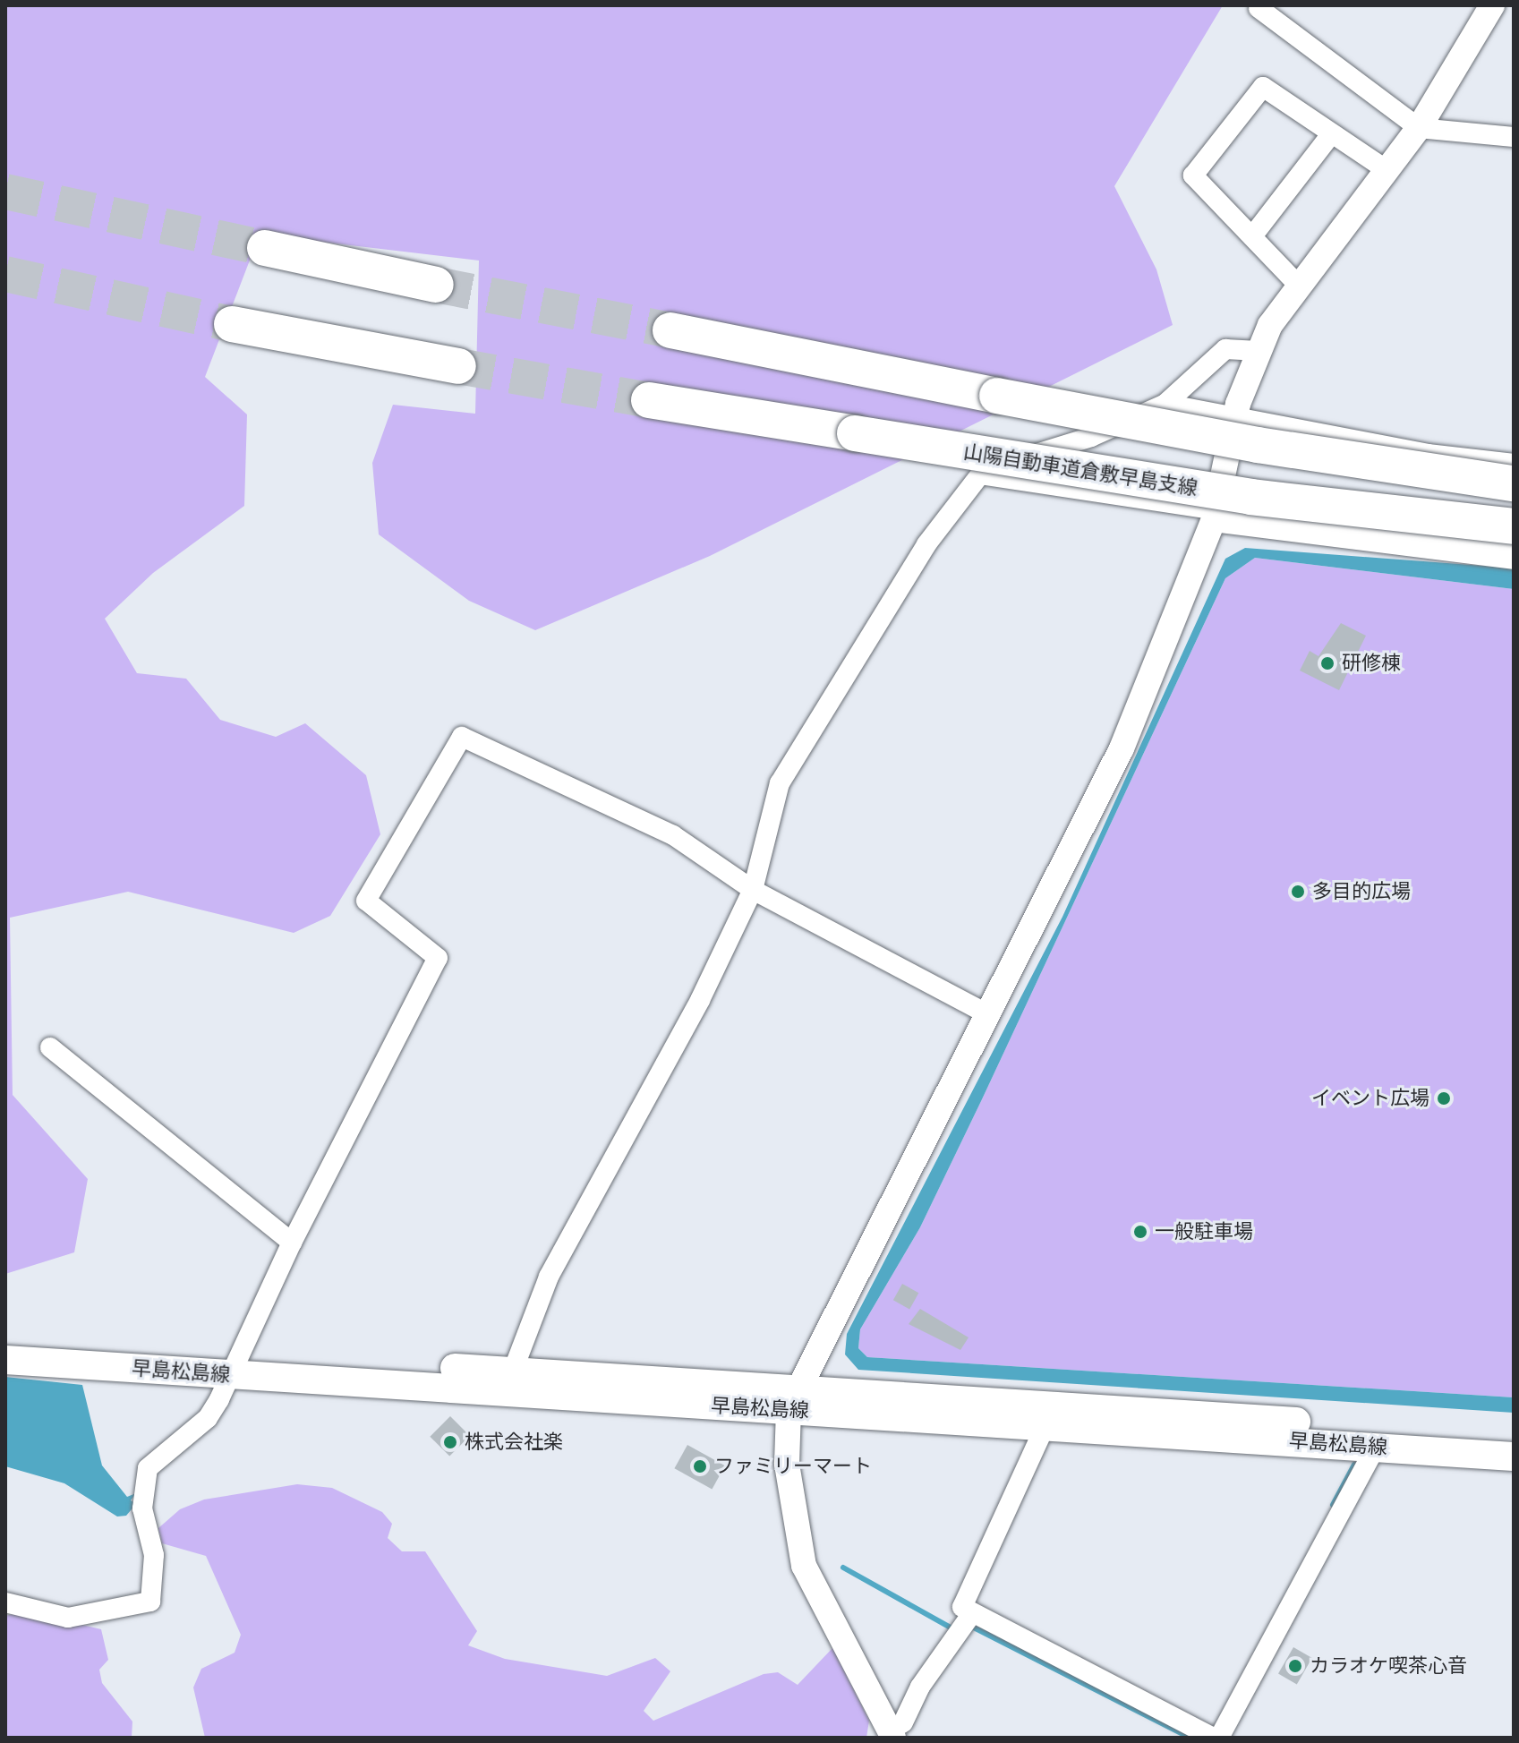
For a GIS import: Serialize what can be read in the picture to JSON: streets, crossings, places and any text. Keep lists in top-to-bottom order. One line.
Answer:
{"streets":{"highway":["山陽自動車道倉敷早島支線"],"main road":["早島松島線"]},"places":["研修棟","多目的広場","イベント広場","一般駐車場","株式会社楽","ファミリーマート","カラオケ喫茶心音"]}
